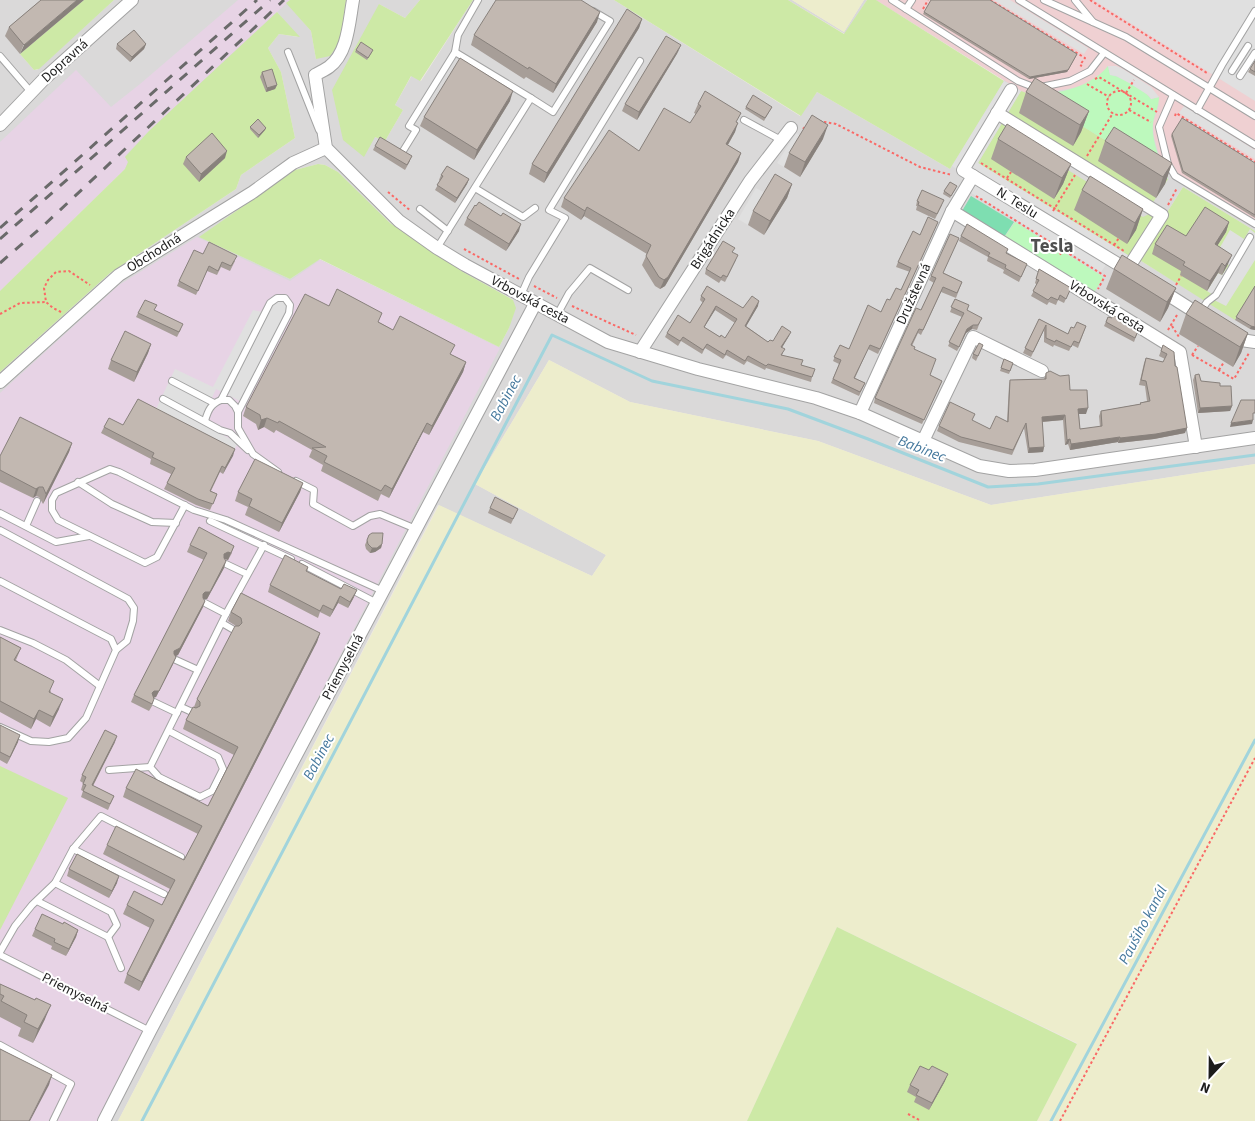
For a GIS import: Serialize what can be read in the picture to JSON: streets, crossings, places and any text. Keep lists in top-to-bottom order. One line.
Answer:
{"streets":{"street":["Dopravná","N. Teslu","Brigádnicka","Obchodná","Družstevná","Vrbovská cesta","Priemyselná"]},"crossings":[["N. Teslu","Družstevná"],["Brigádnicka","Vrbovská cesta"],["Obchodná","Vrbovská cesta"],["Družstevná","Vrbovská cesta"],["Vrbovská cesta","Priemyselná"]],"districts":["Tesla"],"water":["Babinec","Paušiho kanál"],"north":"bottom"}
